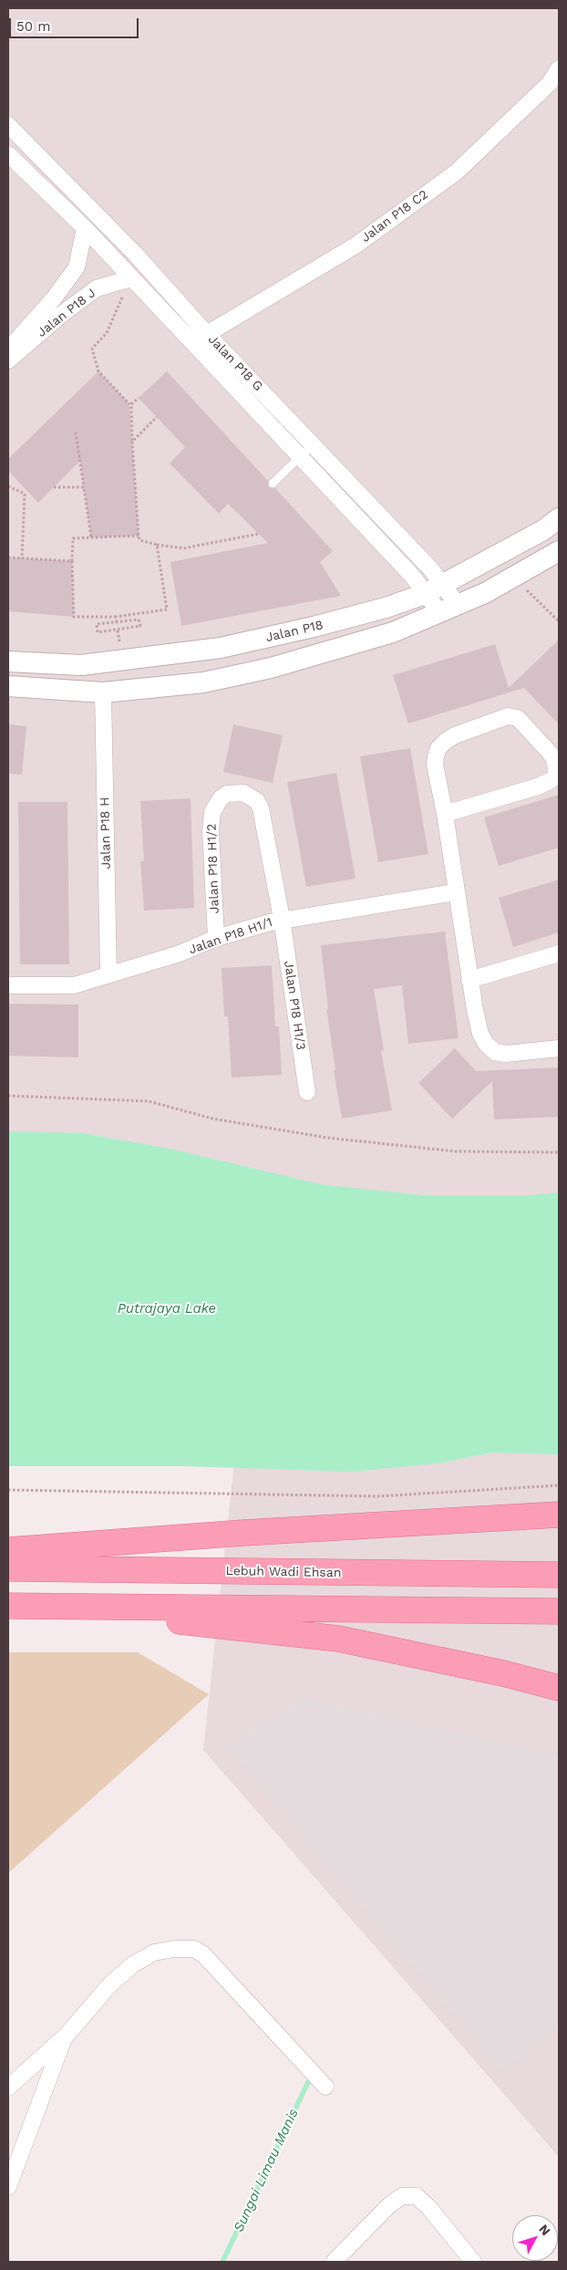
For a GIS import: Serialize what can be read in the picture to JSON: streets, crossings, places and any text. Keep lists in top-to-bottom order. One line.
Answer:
{"streets":{"main road":["Lebuh Wadi Ehsan"],"street":["Jalan P18 C2","Jalan P18 J","Jalan P18 G","Jalan P18","Jalan P18 H","Jalan P18 H1/2","Jalan P18 H1/1","Jalan P18 H1/3"]},"crossings":[["Jalan P18 C2","Jalan P18 G"],["Jalan P18 J","Jalan P18 G"],["Jalan P18 G","Jalan P18"],["Jalan P18 H","Jalan P18 H1/1"],["Jalan P18 H1/2","Jalan P18 H1/1"],["Jalan P18 H1/2","Jalan P18 H1/3"],["Jalan P18 H1/1","Jalan P18 H1/3"]],"water":["Putrajaya Lake","Sungai Limau Manis"],"scale_bar":"50 m","north":"top right"}
